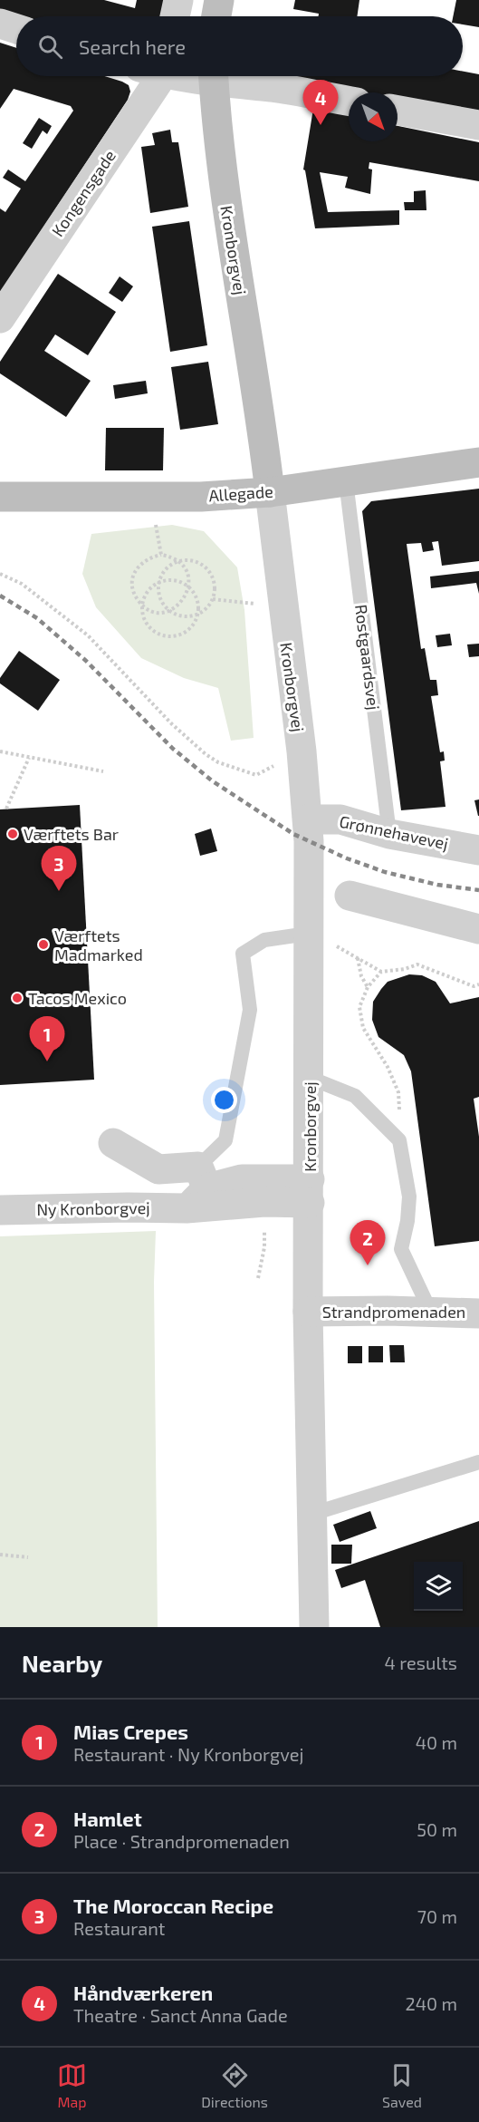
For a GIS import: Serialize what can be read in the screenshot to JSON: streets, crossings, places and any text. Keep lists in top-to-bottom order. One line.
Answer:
{"streets":{"main road":["Kronborgvej","Allegade"],"street":["Kongensgade","Grønnehavevej","Ny Kronborgvej","Strandpromenaden"],"lane":["Rostgaardsvej"]},"crossings":[["Kronborgvej","Allegade"],["Kronborgvej","Grønnehavevej"],["Kronborgvej","Ny Kronborgvej"],["Kronborgvej","Strandpromenaden"],["Allegade","Rostgaardsvej"],["Rostgaardsvej","Grønnehavevej"]],"places":["Værftets Bar","Værftets Madmarked","Tacos Mexico"],"north":"bottom right","page":{"search":"Search here","pins":["4","3","1","2"],"heading":["Nearby","4 results"],"list":[{"mark":"1","name":"Mias Crepes","note":"Restaurant · Ny Kronborgvej","value":"40 m"},{"mark":"2","name":"Hamlet","note":"Place · Strandpromenaden","value":"50 m"},{"mark":"3","name":"The Moroccan Recipe","note":"Restaurant","value":"70 m"},{"mark":"4","name":"Håndværkeren","note":"Theatre · Sanct Anna Gade","value":"240 m"}],"nav":["Map","Directions","Saved"]}}
